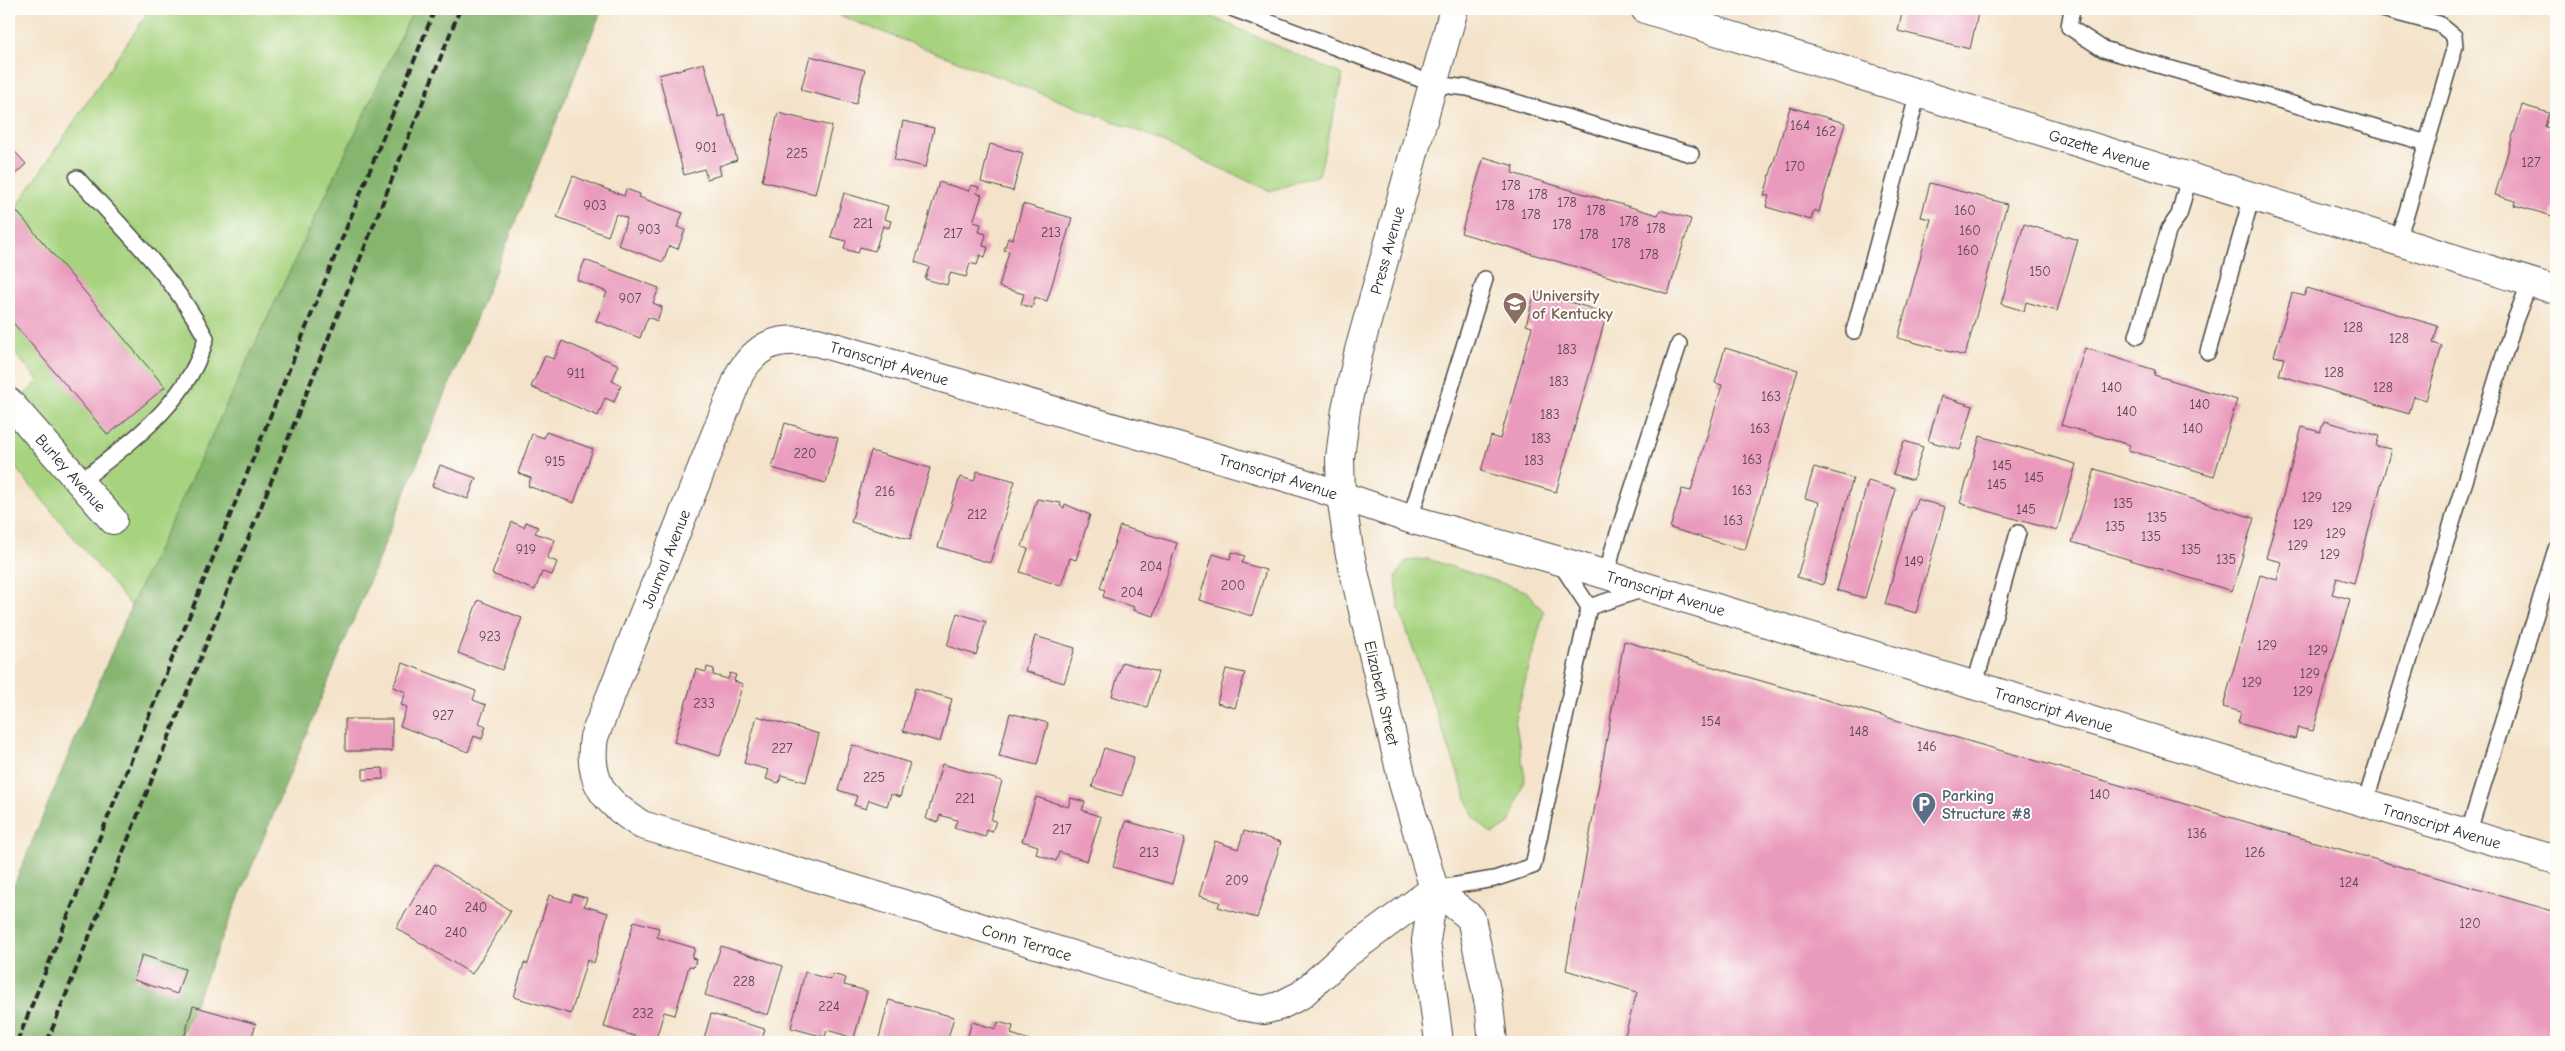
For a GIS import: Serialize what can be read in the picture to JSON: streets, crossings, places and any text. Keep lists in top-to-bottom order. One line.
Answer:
{"streets":{"street":["Gazette Avenue","Press Avenue","Transcript Avenue","Burley Avenue","Journal Avenue","Elizabeth Street","Conn Terrace"]},"crossings":[["Press Avenue","Transcript Avenue"],["Press Avenue","Elizabeth Street"],["Transcript Avenue","Journal Avenue"],["Transcript Avenue","Elizabeth Street"],["Journal Avenue","Conn Terrace"],["Elizabeth Street","Conn Terrace"]],"places":{"school or university":["University of Kentucky"],"parking":["Parking Structure #8"]},"house_numbers":["164","162","901","225","127","170","178","178","178","903","178","178","160","178","178","221","178","178","903","160","213","217","178","178","160","178","150","907","128","128","183","128","911","183","140","128","163","140","140","183","163","140","183","220","163","183","915","145","145","145","163","216","129","135","129","145","212","135","163","129","135","129","135","129","919","135","129","135","149","204","200","204","923","129","129","129","129","129","233","927","154","148","146","227","225","140","221","217","136","213","126","209","124","240","240","120","240","228","224","232"]}
